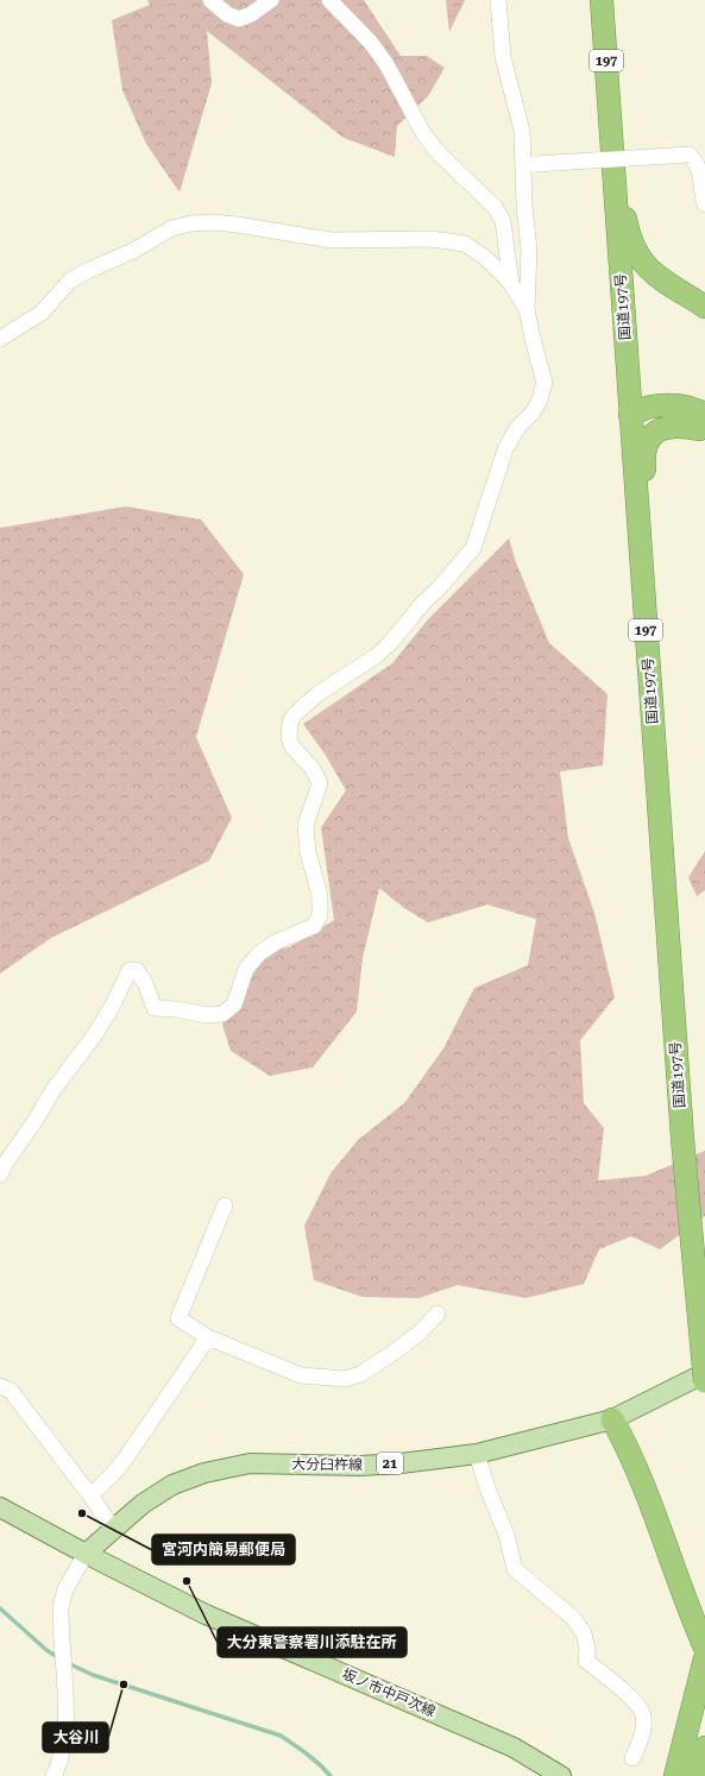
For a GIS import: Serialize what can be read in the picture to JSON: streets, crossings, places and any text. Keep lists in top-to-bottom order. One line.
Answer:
{"streets":{"highway":["197","国道197号"],"main road":["21","大分臼杵線","坂ノ市中戸次線"]},"crossings":[["大分臼杵線","坂ノ市中戸次線"]],"places":["宮河内簡易郵便局","大分東警察署川添駐在所","大谷川"]}
